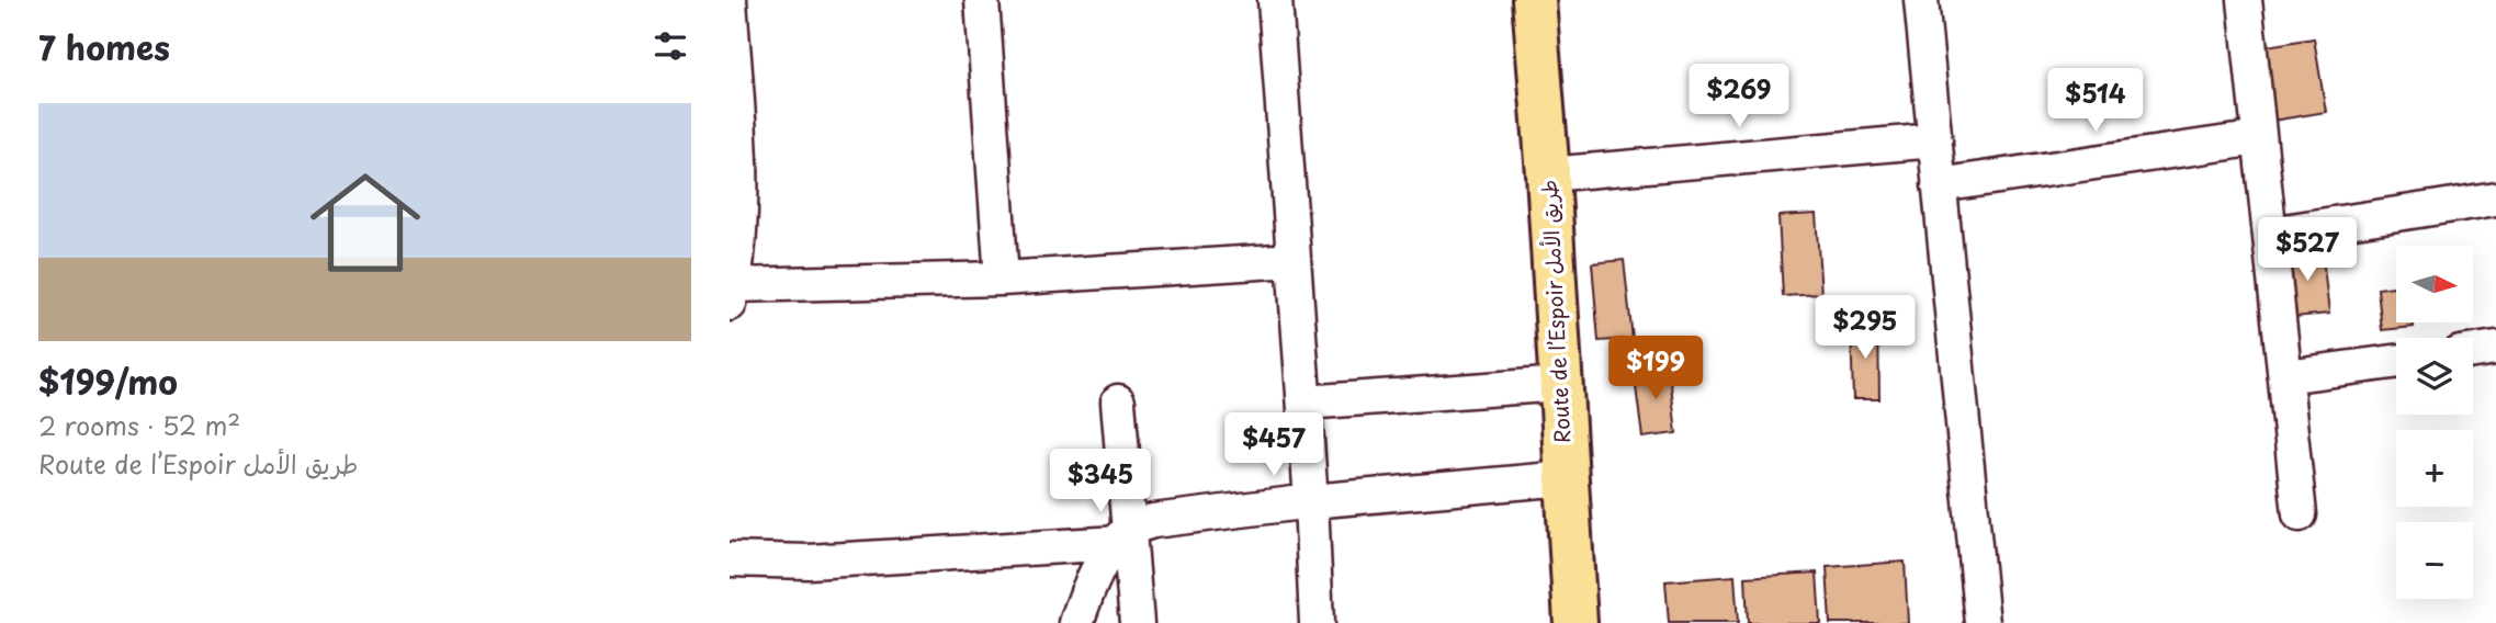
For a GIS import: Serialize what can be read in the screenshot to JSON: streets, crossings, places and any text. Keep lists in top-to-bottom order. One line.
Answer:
{"streets":{"highway":["Route de l’Espoir طريق الأمل"]},"north":"right","page":{"heading":"7 homes","price":["$269","$514","$527","$295","$199","$457","$345"],"list":[{"name":"$199/mo","note":"2 rooms · 52 m² · Route de l’Espoir طريق الأمل"}],"map_buttons":["+","−"]}}
